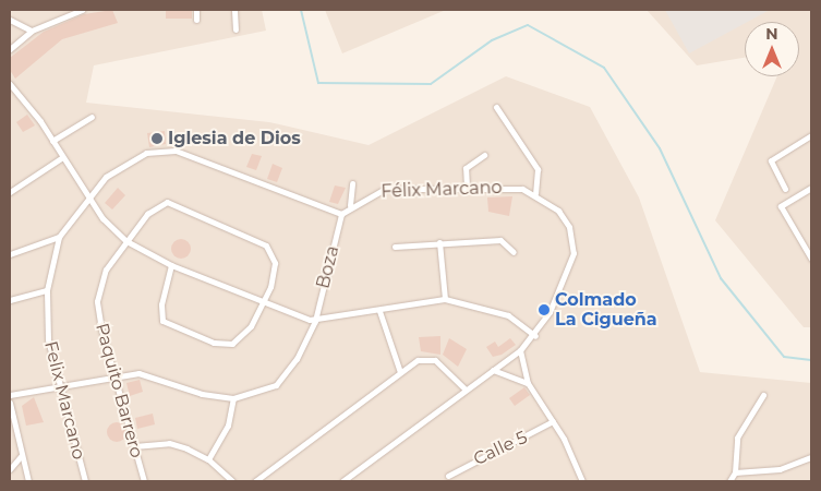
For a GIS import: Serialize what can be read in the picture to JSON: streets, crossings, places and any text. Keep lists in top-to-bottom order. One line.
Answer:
{"streets":{"street":["Félix Marcano","Boza","Paquito Barrero","Felix Marcano","Calle 5"]},"crossings":[["Félix Marcano","Boza"]],"places":["Iglesia de Dios","Colmado La Cigueña"],"north":"top"}
